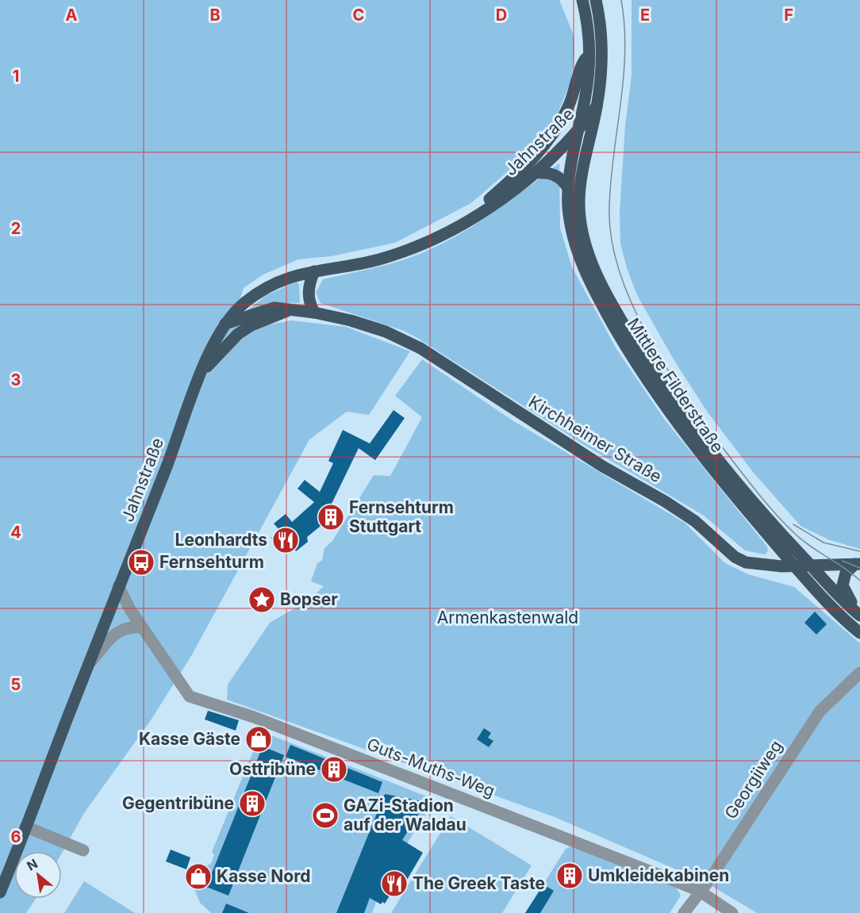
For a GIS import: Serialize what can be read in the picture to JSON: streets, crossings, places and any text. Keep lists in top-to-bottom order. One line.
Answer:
{"streets":{"main road":["Jahnstraße","Mittlere Filderstraße","Kirchheimer Straße"],"street":["Guts-Muths-Weg","Georgiiweg"]},"crossings":[["Jahnstraße","Mittlere Filderstraße"],["Jahnstraße","Kirchheimer Straße"],["Jahnstraße","Guts-Muths-Weg"],["Mittlere Filderstraße","Kirchheimer Straße"],["Guts-Muths-Weg","Georgiiweg"]],"parks":["Armenkastenwald"],"places":{"building":["Fernsehturm Stuttgart","Osttribüne","Gegentribüne","Umkleidekabinen"],"restaurant":["Leonhardts","The Greek Taste"],"bus stop":["Fernsehturm"],"place":["Bopser"],"shop":["Kasse Gäste","Kasse Nord"],"sports":["GAZi-Stadion auf der Waldau"]},"north":"top left","grid":{"columns":["A","B","C","D","E","F"],"rows":["1","2","3","4","5","6"]}}
